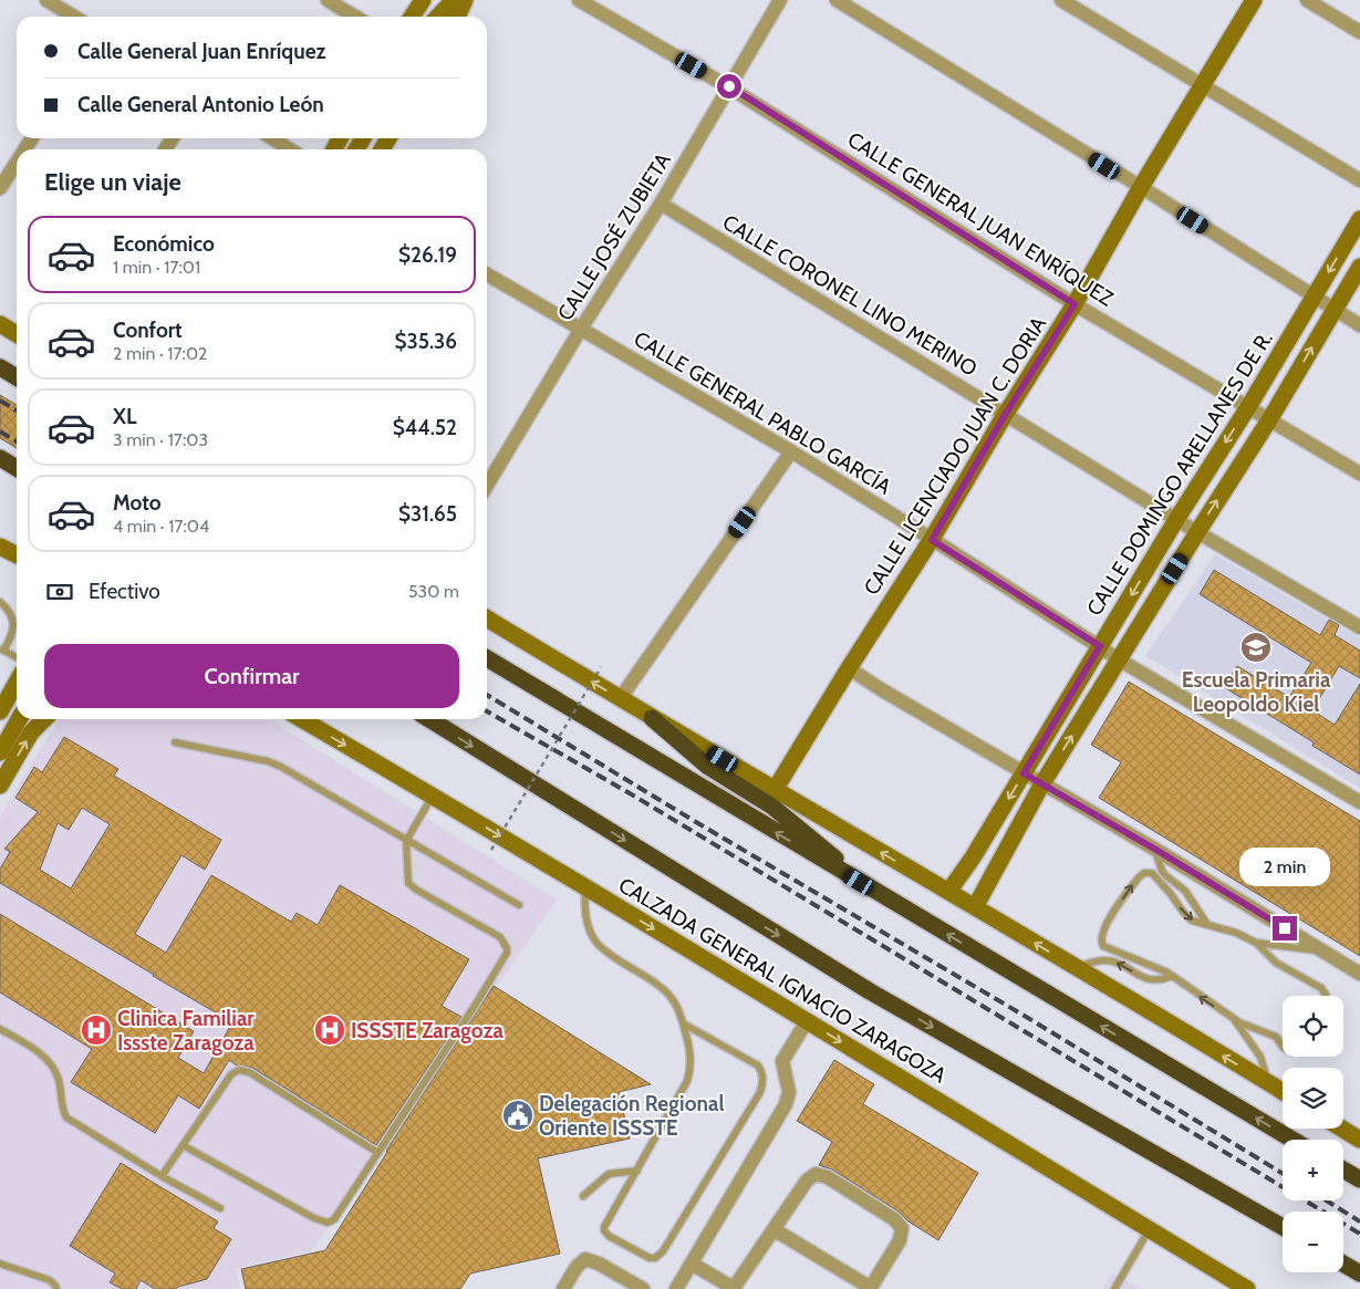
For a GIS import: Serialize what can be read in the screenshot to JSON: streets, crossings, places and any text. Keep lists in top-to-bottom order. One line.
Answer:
{"streets":{"highway":["CALZADA GENERAL IGNACIO ZARAGOZA"],"street":["CALLE GENERAL JUAN ENRÍQUEZ","CALLE JOSÉ ZUBIETA","CALLE CORONEL LINO MERINO","CALLE GENERAL PABLO GARCÍA","CALLE LICENCIADO JUAN C. DORIA","CALLE DOMINGO ARELLANES DE R."]},"crossings":[["CALLE GENERAL JUAN ENRÍQUEZ","CALLE JOSÉ ZUBIETA"],["CALLE GENERAL JUAN ENRÍQUEZ","CALLE LICENCIADO JUAN C. DORIA"],["CALLE GENERAL JUAN ENRÍQUEZ","CALLE DOMINGO ARELLANES DE R."],["CALLE JOSÉ ZUBIETA","CALLE CORONEL LINO MERINO"],["CALLE JOSÉ ZUBIETA","CALLE GENERAL PABLO GARCÍA"],["CALLE CORONEL LINO MERINO","CALLE LICENCIADO JUAN C. DORIA"],["CALLE CORONEL LINO MERINO","CALLE DOMINGO ARELLANES DE R."],["CALLE GENERAL PABLO GARCÍA","CALLE LICENCIADO JUAN C. DORIA"],["CALLE GENERAL PABLO GARCÍA","CALLE DOMINGO ARELLANES DE R."]],"places":{"school or university":["Escuela Primaria Leopoldo Kiel"],"hospital":["Clinica Familiar Issste Zaragoza","ISSSTE Zaragoza"],"public building":["Delegación Regional Oriente ISSSTE"]},"page":{"banner":["Calle General Juan Enríquez","Calle General Antonio León"],"heading":"Elige un viaje","list":[{"name":"Económico","note":"1 min · 17:01","value":"$26.19"},{"name":"Confort","note":"2 min · 17:02","value":"$35.36"},{"name":"XL","note":"3 min · 17:03","value":"$44.52"},{"name":"Moto","note":"4 min · 17:04","value":"$31.65"}],"pay":["Efectivo","530 m"],"buttons":"Confirmar","bubble":"2 min","map_buttons":["+","−"]}}
